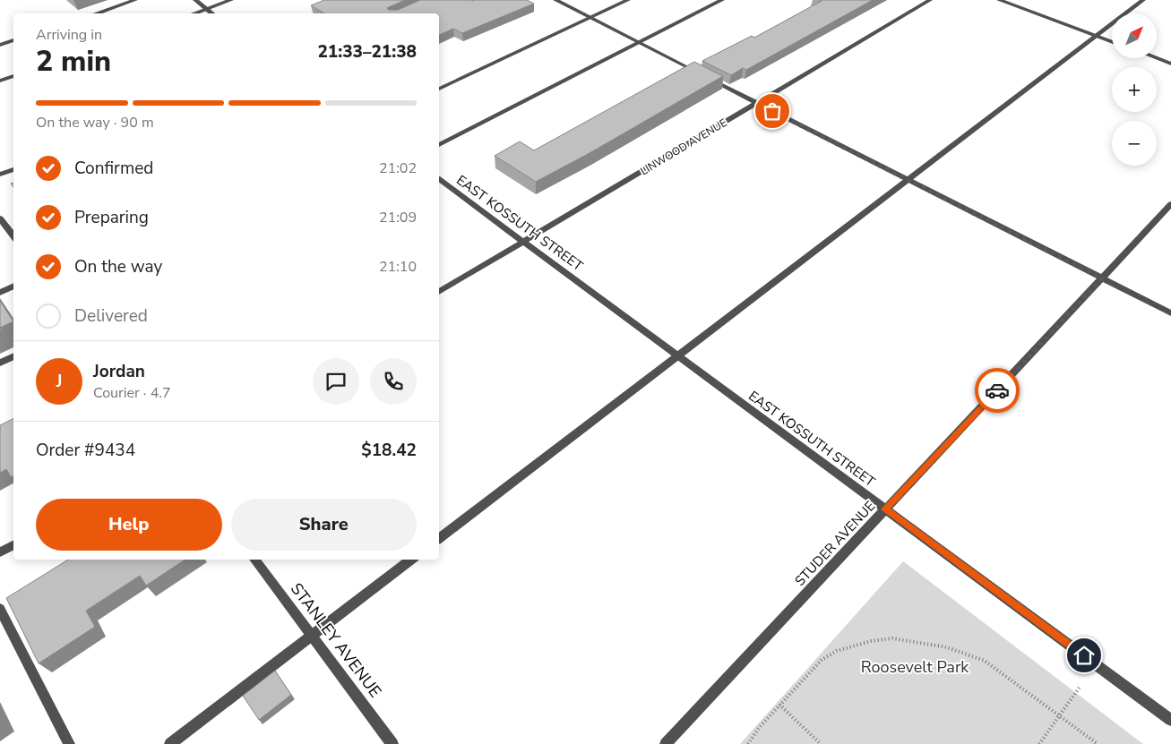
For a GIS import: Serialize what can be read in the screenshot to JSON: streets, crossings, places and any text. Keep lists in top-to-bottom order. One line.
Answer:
{"streets":{"street":["LINWOOD AVENUE","EAST KOSSUTH STREET","STUDER AVENUE","STANLEY AVENUE"]},"crossings":[["LINWOOD AVENUE","EAST KOSSUTH STREET"],["EAST KOSSUTH STREET","STUDER AVENUE"]],"parks":["Roosevelt Park"],"north":"top right","page":{"map_buttons":["+","−"],"heading":["2 min","Arriving in","21:33–21:38"],"panel":["Jordan","Courier · 4.7","Order #9434","$18.42"],"bar":"On the way · 90 m","list":[["Confirmed","21:02"],["Preparing","21:09"],["On the way","21:10"],"Delivered"],"round":"J","buttons":["Help","Share"]}}
